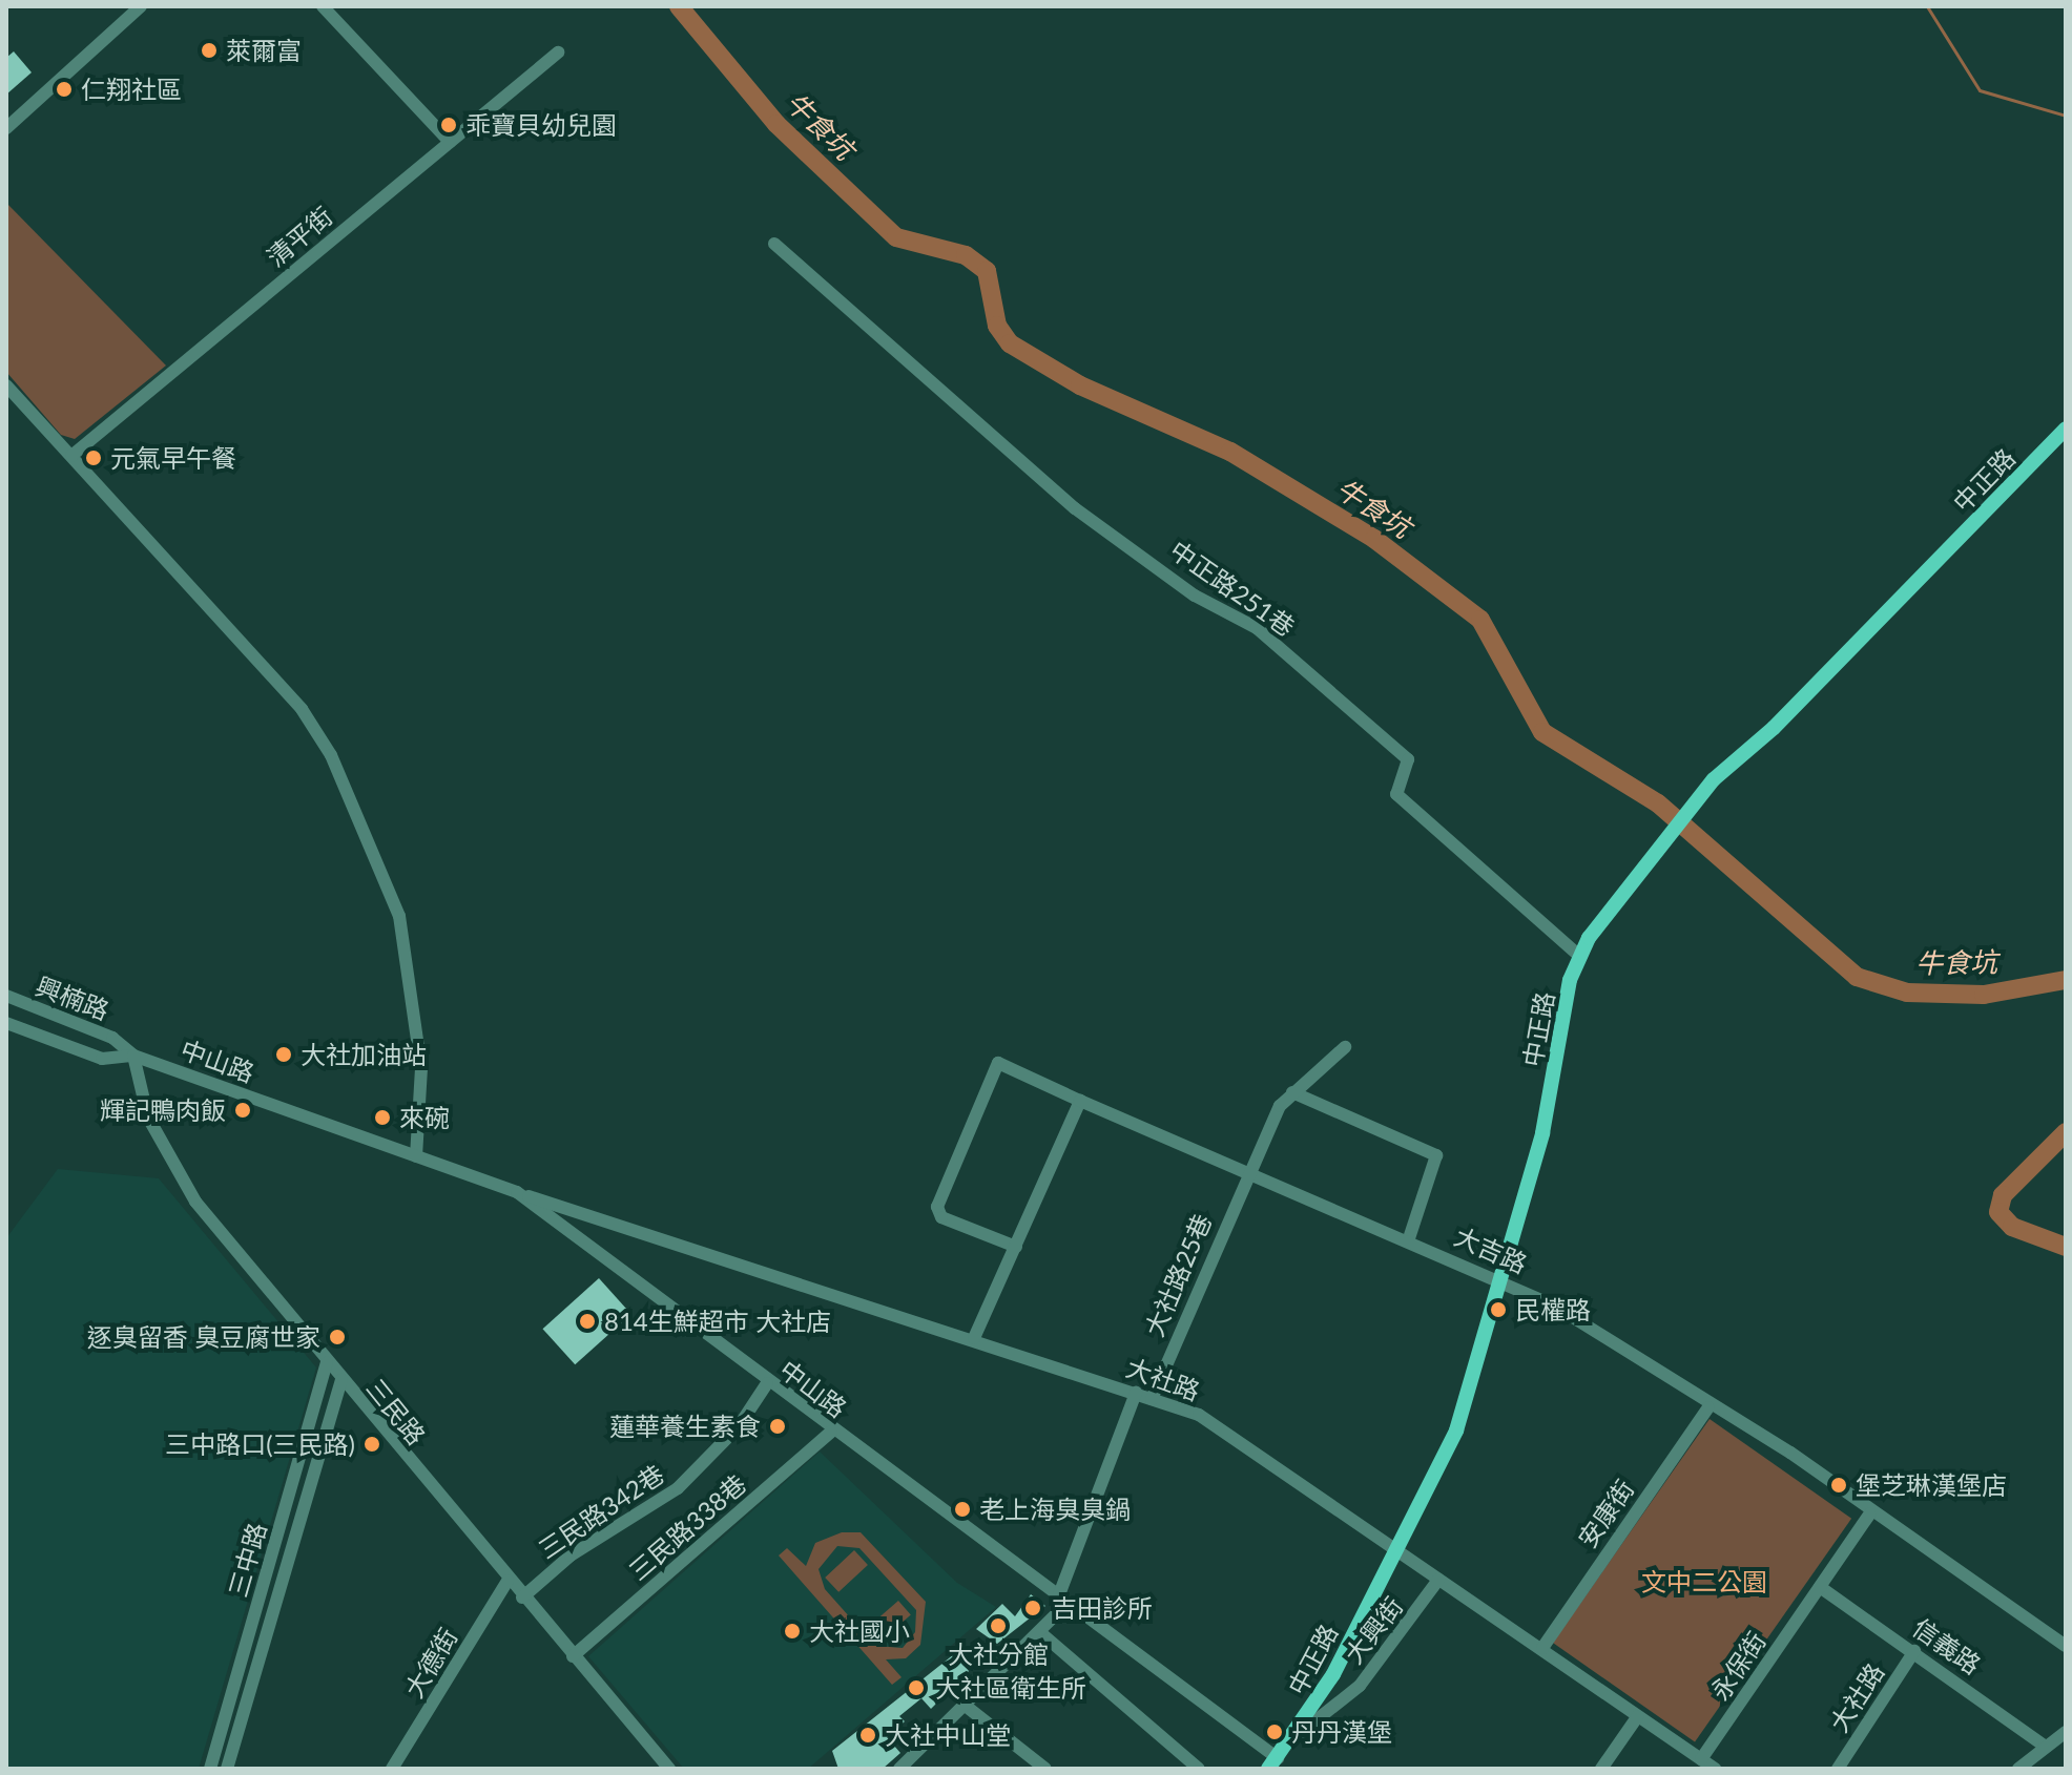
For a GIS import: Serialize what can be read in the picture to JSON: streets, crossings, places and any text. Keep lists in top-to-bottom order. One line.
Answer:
{"streets":{"main road":["中正路","中山路"],"street":["清平街","中正路251巷","興楠路","大吉路","大社路25巷","大社路","三民路","三民路342巷","安康街","三民路338巷","三中路","大興街","信義路","大德街","永保街"]},"crossings":[["中正路","中正路251巷"],["中正路","中山路"],["中正路","大吉路"],["中正路","大社路"],["中正路","大興街"],["興楠路","中山路"],["興楠路","三民路"],["中山路","大社路"],["中山路","三民路"],["中山路","三民路342巷"],["中山路","三民路338巷"],["大吉路","大社路25巷"],["大吉路","安康街"],["大吉路","永保街"],["大社路25巷","大社路"],["大社路","安康街"],["大社路","大興街"],["大社路","信義路"],["大社路","永保街"],["三民路","三民路342巷"],["三民路","三民路338巷"],["三民路","三中路"],["三民路","大德街"],["信義路","永保街"]],"water":["牛食坑"],"parks":["文中二公園"],"places":["萊爾富","仁翔社區","乖寶貝幼兒園","元氣早午餐","大社加油站","輝記鴨肉飯","來碗","民權路","814生鮮超市 大社店","逐臭留香 臭豆腐世家","蓮華養生素食","三中路口(三民路)","堡芝琳漢堡店","老上海臭臭鍋","吉田診所","大社分館","大社國小","大社區衛生所","丹丹漢堡","大社中山堂"]}
